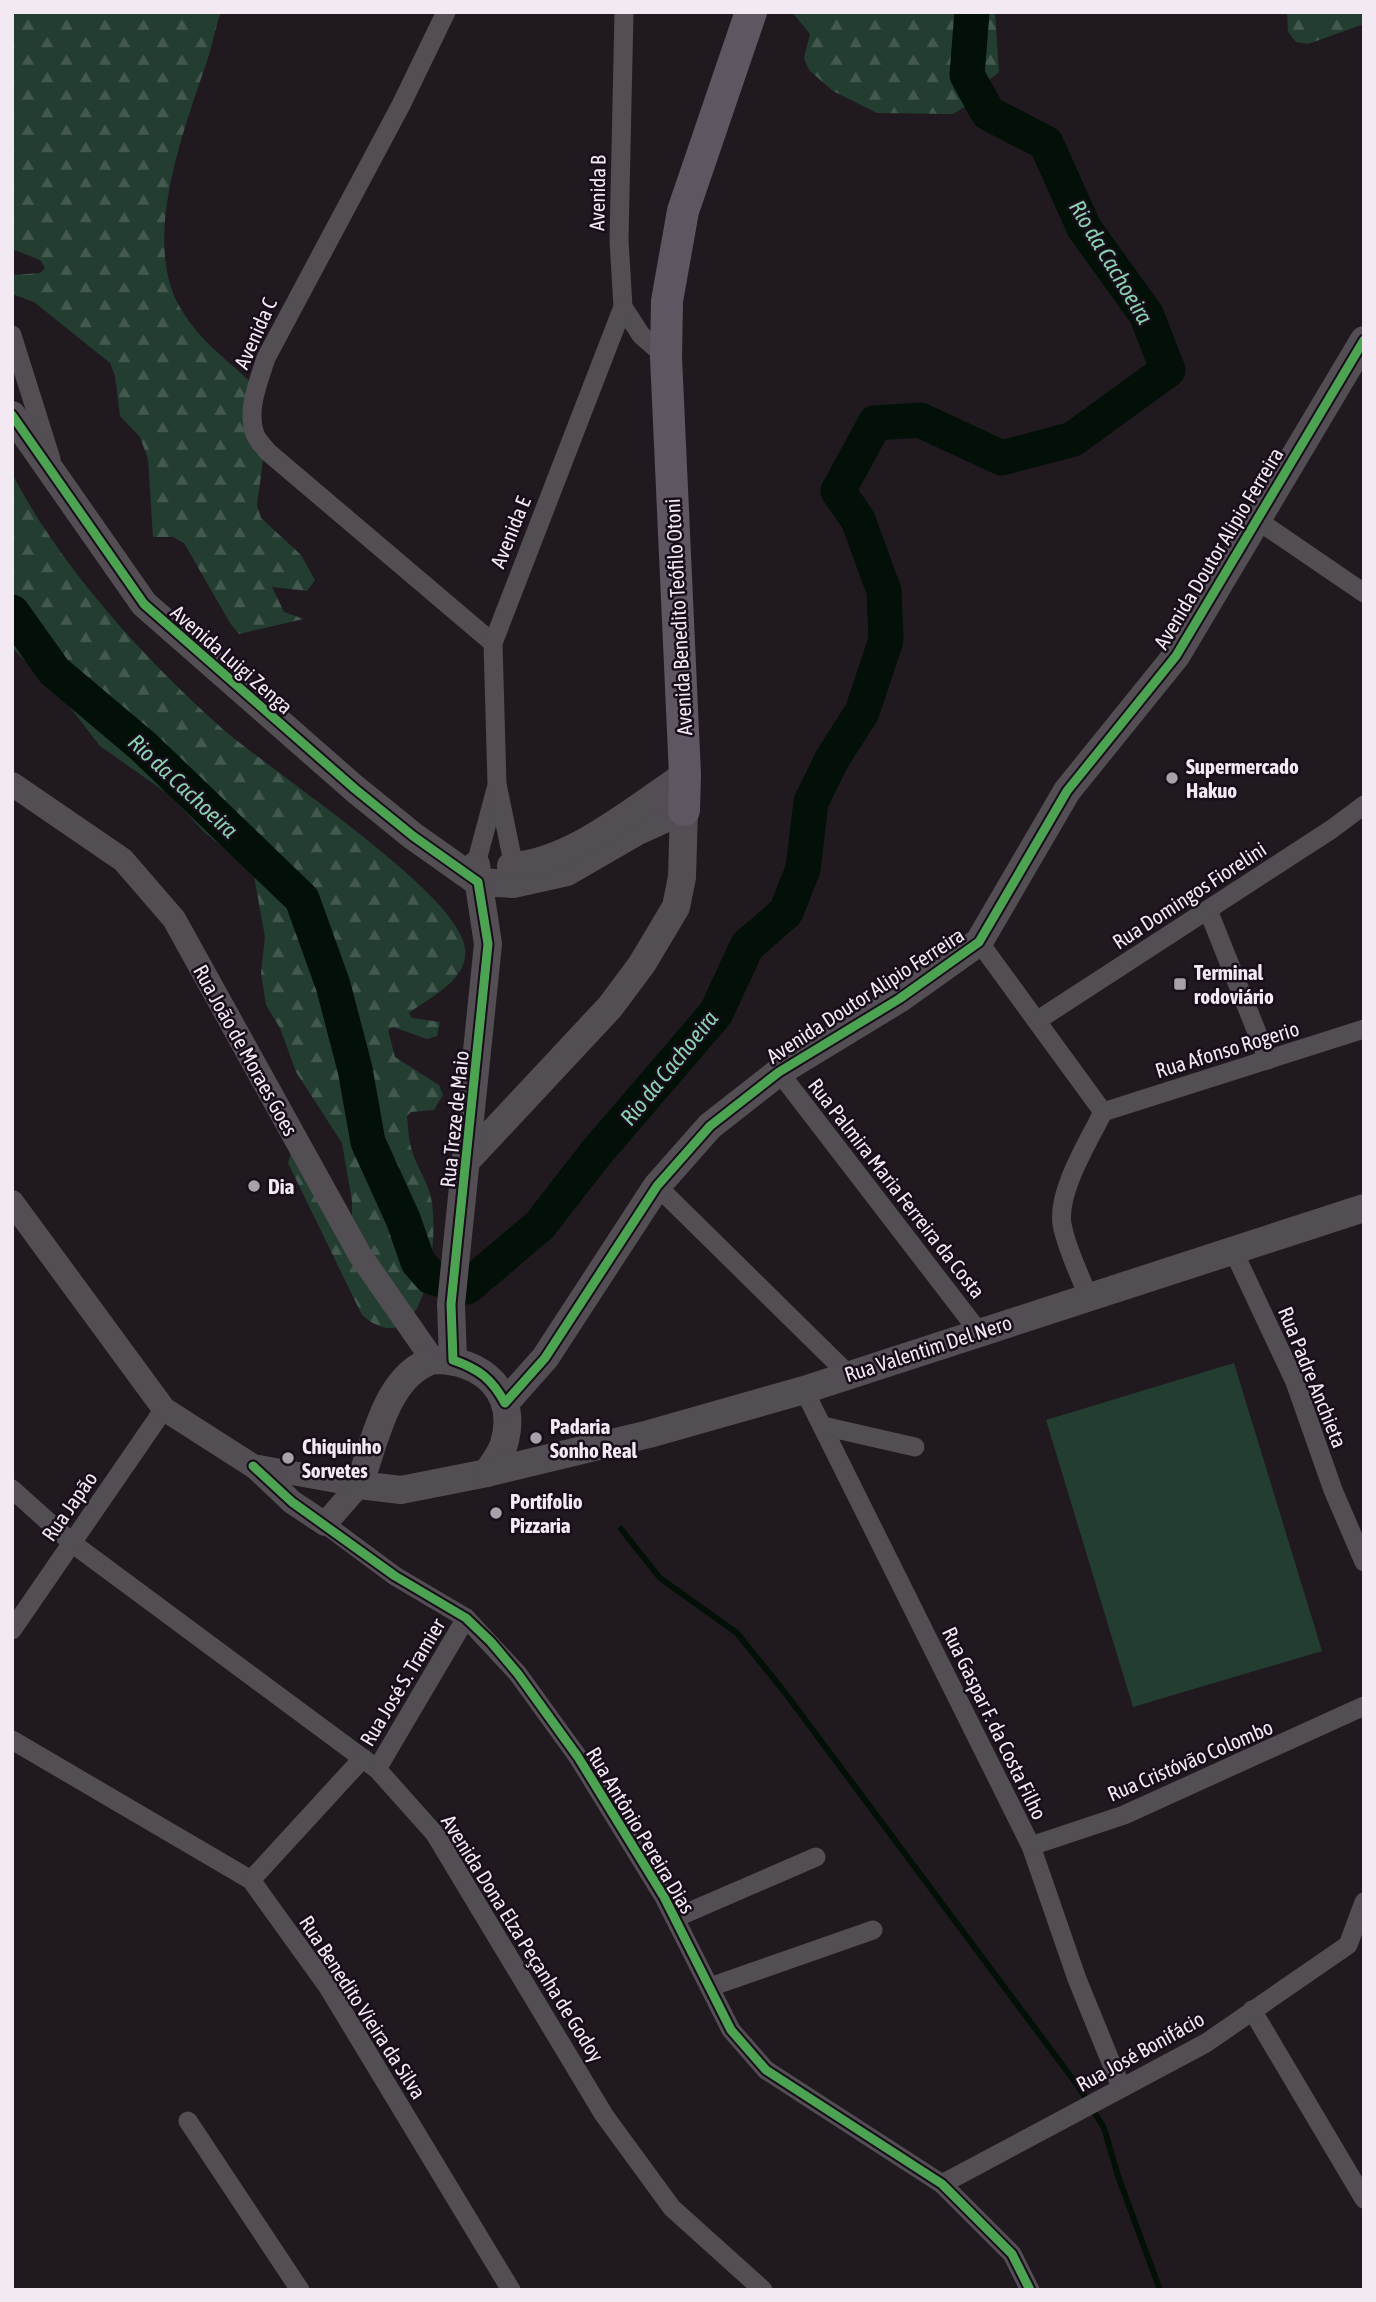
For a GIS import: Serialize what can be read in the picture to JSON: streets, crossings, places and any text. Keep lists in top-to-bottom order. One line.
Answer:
{"streets":{"main road":["Avenida Doutor Alipio Ferreira","Avenida Benedito Teófilo Otoni","Avenida Luigi Zenga","Rua Treze de Maio","Rua Valentim Del Nero"],"street":["Avenida B","Avenida C","Avenida E","Rua Domingos Fiorelini","Rua Afonso Rogerio","Rua João de Moraes Goes","Rua Palmira Maria Ferreira da Costa","Rua Padre Anchieta","Rua Japão","Rua José S. Tramier","Rua Gaspar F. da Costa Filho","Rua Cristóvão Colombo","Rua Antônio Pereira Dias","Avenida Dona Elza Peçanha de Godoy","Rua Benedito Vieira da Silva","Rua José Bonifácio"]},"crossings":[["Avenida B","Avenida E"],["Avenida C","Avenida E"],["Avenida E","Avenida Luigi Zenga"],["Avenida E","Rua Treze de Maio"],["Avenida Doutor Alipio Ferreira","Rua Palmira Maria Ferreira da Costa"],["Avenida Benedito Teófilo Otoni","Rua Treze de Maio"],["Avenida Luigi Zenga","Rua Treze de Maio"],["Rua João de Moraes Goes","Rua Treze de Maio"],["Rua Palmira Maria Ferreira da Costa","Rua Valentim Del Nero"],["Rua Valentim Del Nero","Rua Padre Anchieta"],["Rua Valentim Del Nero","Rua Gaspar F. da Costa Filho"],["Rua Japão","Avenida Dona Elza Peçanha de Godoy"],["Rua José S. Tramier","Rua Antônio Pereira Dias"],["Rua José S. Tramier","Avenida Dona Elza Peçanha de Godoy"],["Rua José S. Tramier","Rua Benedito Vieira da Silva"],["Rua Gaspar F. da Costa Filho","Rua Cristóvão Colombo"],["Rua Gaspar F. da Costa Filho","Rua José Bonifácio"],["Rua Antônio Pereira Dias","Rua José Bonifácio"]],"water":["Rio da Cachoeira"],"places":{"other":["Supermercado Hakuo","Dia","Padaria Sonho Real","Chiquinho Sorvetes","Portifolio Pizzaria"],"transit":["Terminal rodoviário"]}}
